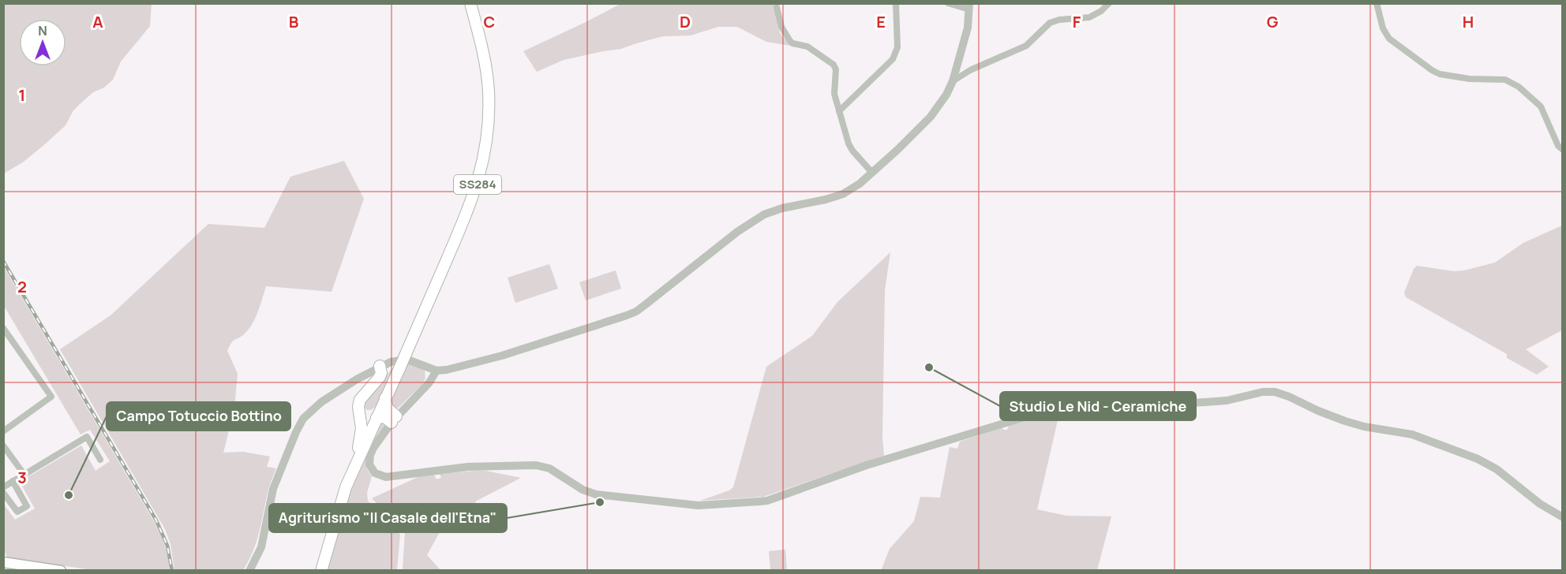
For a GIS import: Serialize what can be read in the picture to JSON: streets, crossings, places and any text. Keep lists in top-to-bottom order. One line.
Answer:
{"streets":{"main road":["SS284"]},"places":["Studio Le Nid - Ceramiche","Campo Totuccio Bottino","Agriturismo \"Il Casale dell'Etna\""],"north":"top","grid":{"columns":["A","B","C","D","E","F","G","H"],"rows":["1","2","3"]}}
